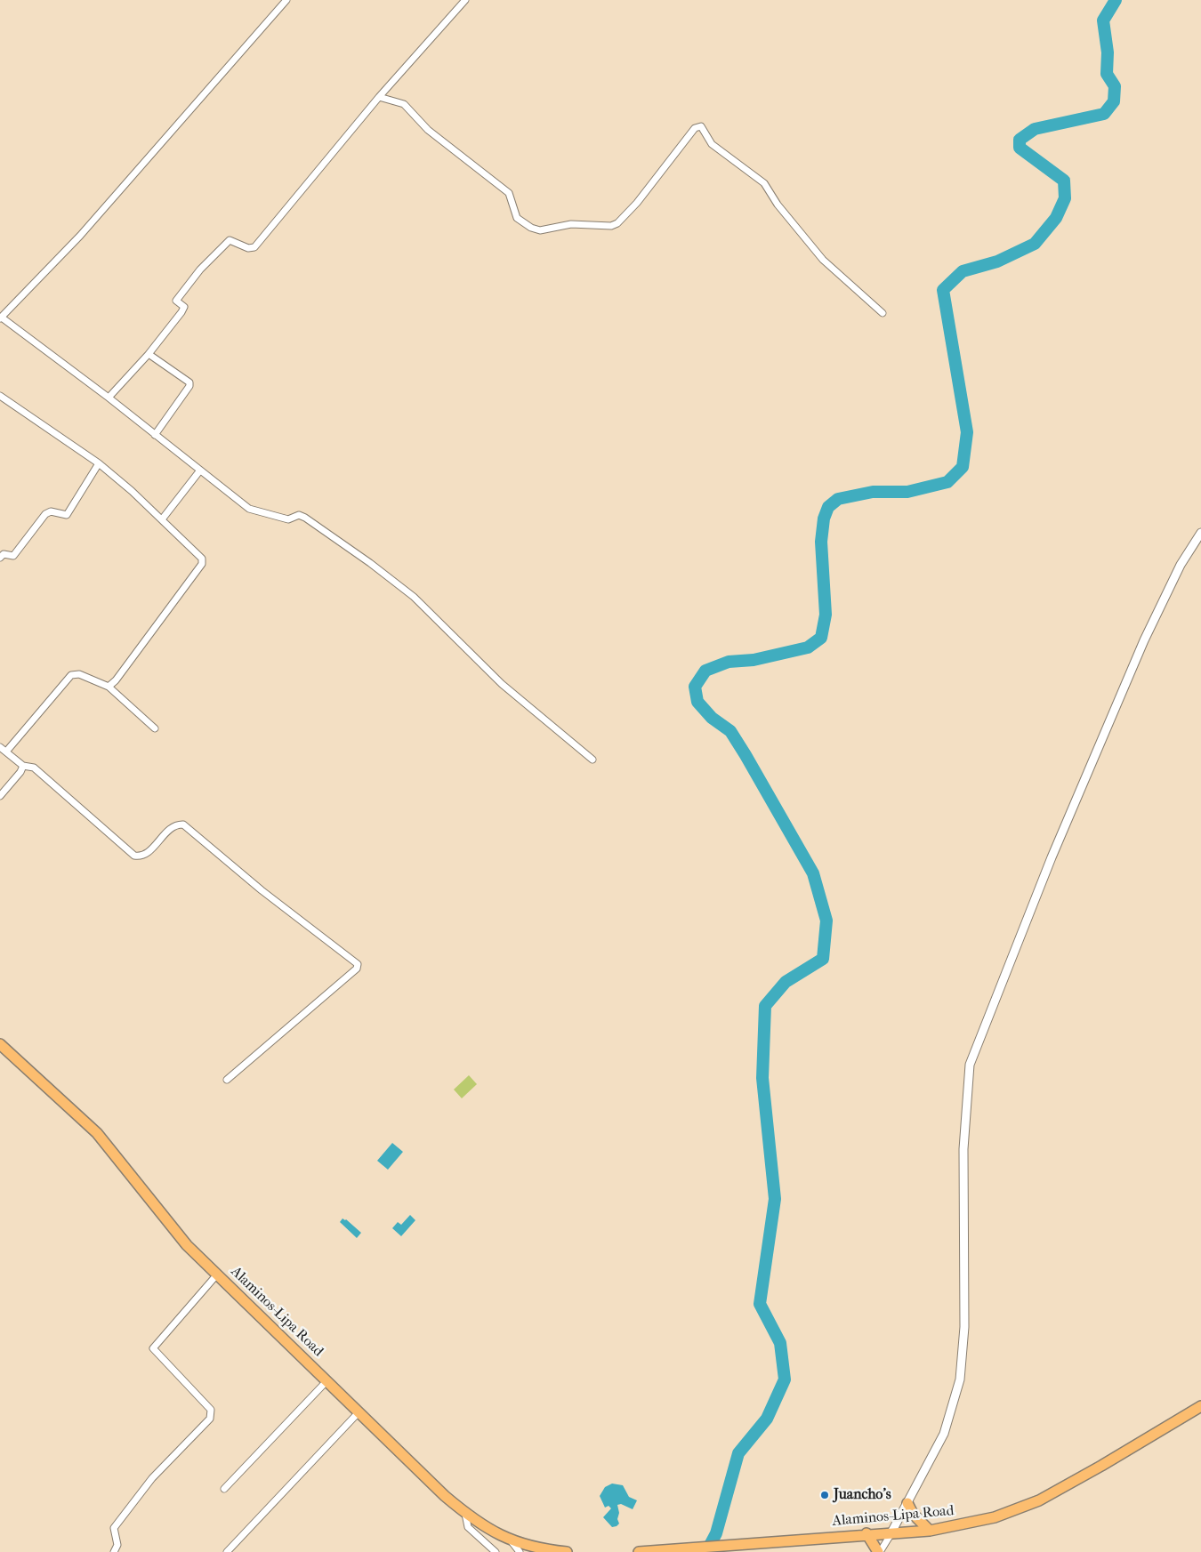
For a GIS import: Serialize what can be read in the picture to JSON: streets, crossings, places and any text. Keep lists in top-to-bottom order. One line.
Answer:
{"streets":{"main road":["Alaminos-Lipa Road"]},"places":["Juancho's"]}
